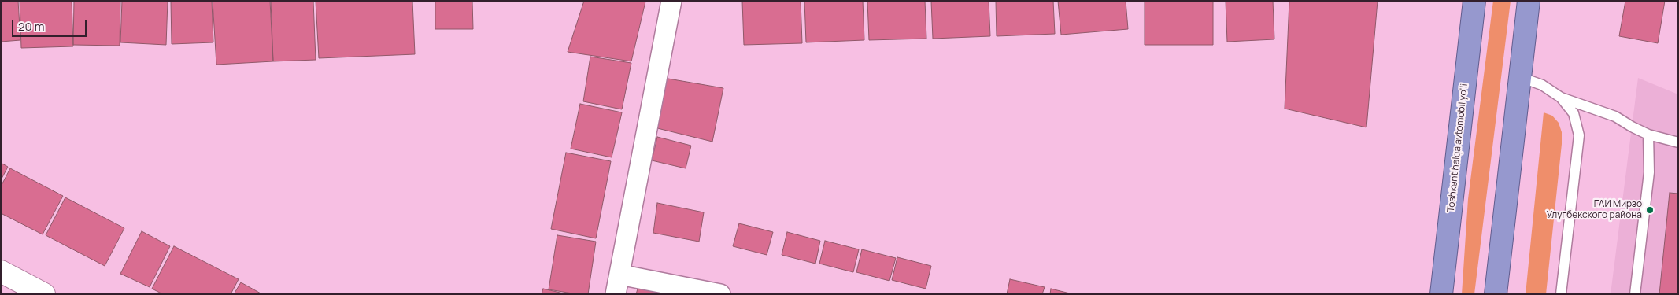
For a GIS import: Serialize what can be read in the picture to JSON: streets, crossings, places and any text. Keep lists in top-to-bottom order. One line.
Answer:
{"streets":{"highway":["Toshkent halqa avtomobil yo'li"]},"places":["ГАИ Мирзо Улугбекского района"],"scale_bar":"20 m"}
